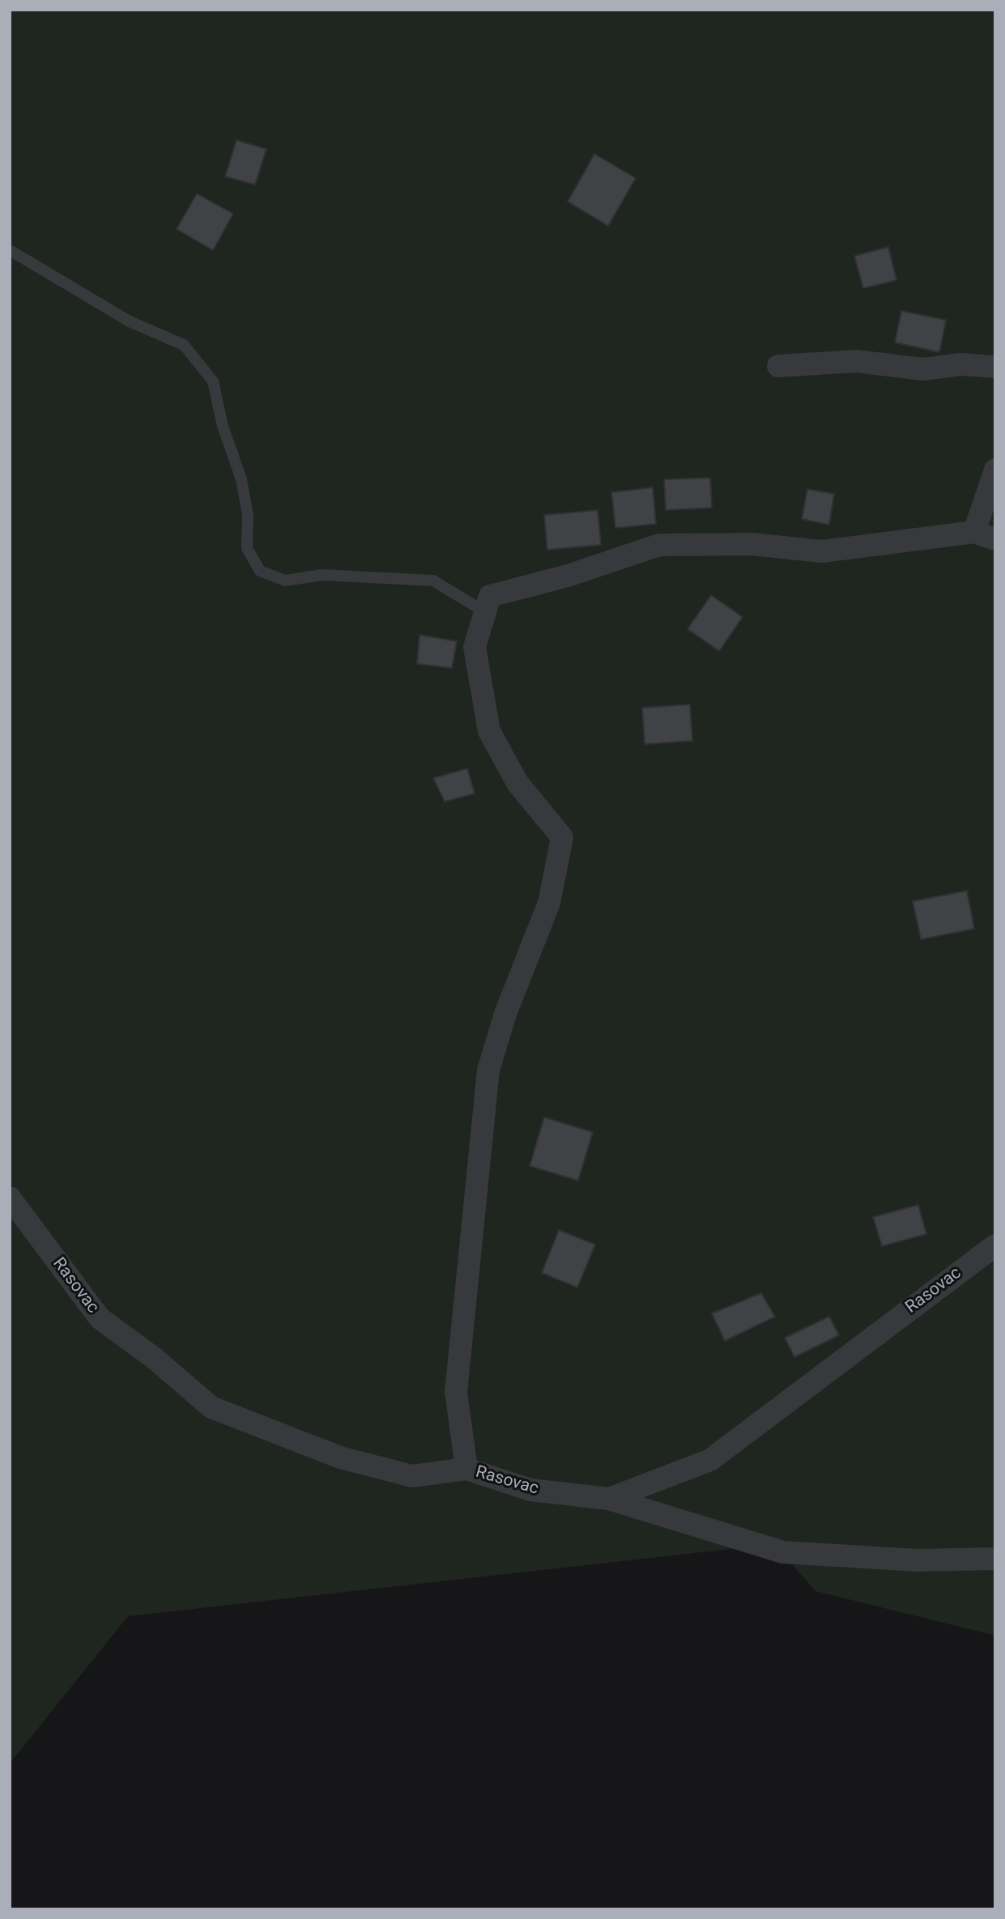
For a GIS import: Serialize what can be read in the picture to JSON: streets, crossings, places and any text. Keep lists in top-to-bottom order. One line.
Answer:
{"streets":{"street":["Rasovac"]}}
